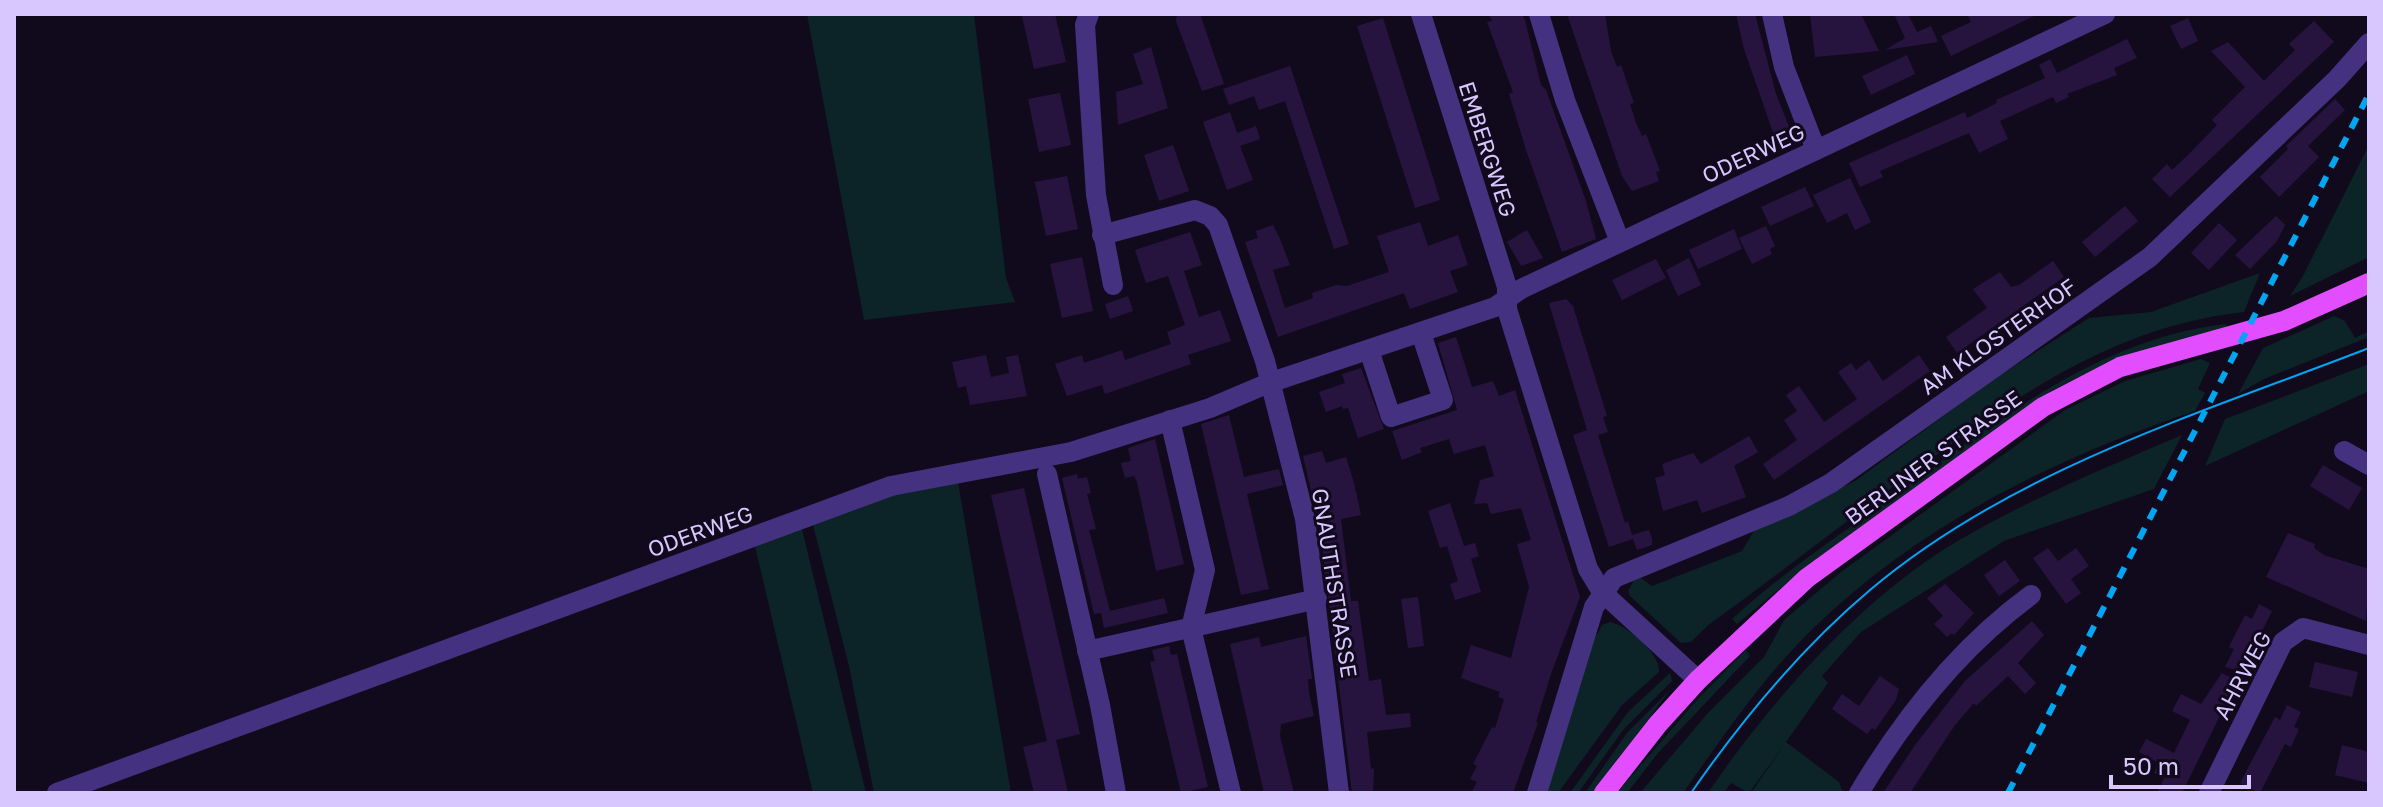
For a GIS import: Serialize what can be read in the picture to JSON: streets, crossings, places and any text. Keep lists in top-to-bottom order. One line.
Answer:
{"streets":{"main road":["BERLINER STRASSE"],"street":["EMBERGWEG","ODERWEG","AM KLOSTERHOF","GNAUTHSTRASSE","AHRWEG"]},"crossings":[["EMBERGWEG","ODERWEG"],["EMBERGWEG","AM KLOSTERHOF"],["ODERWEG","GNAUTHSTRASSE"]],"scale_bar":"50 m"}
